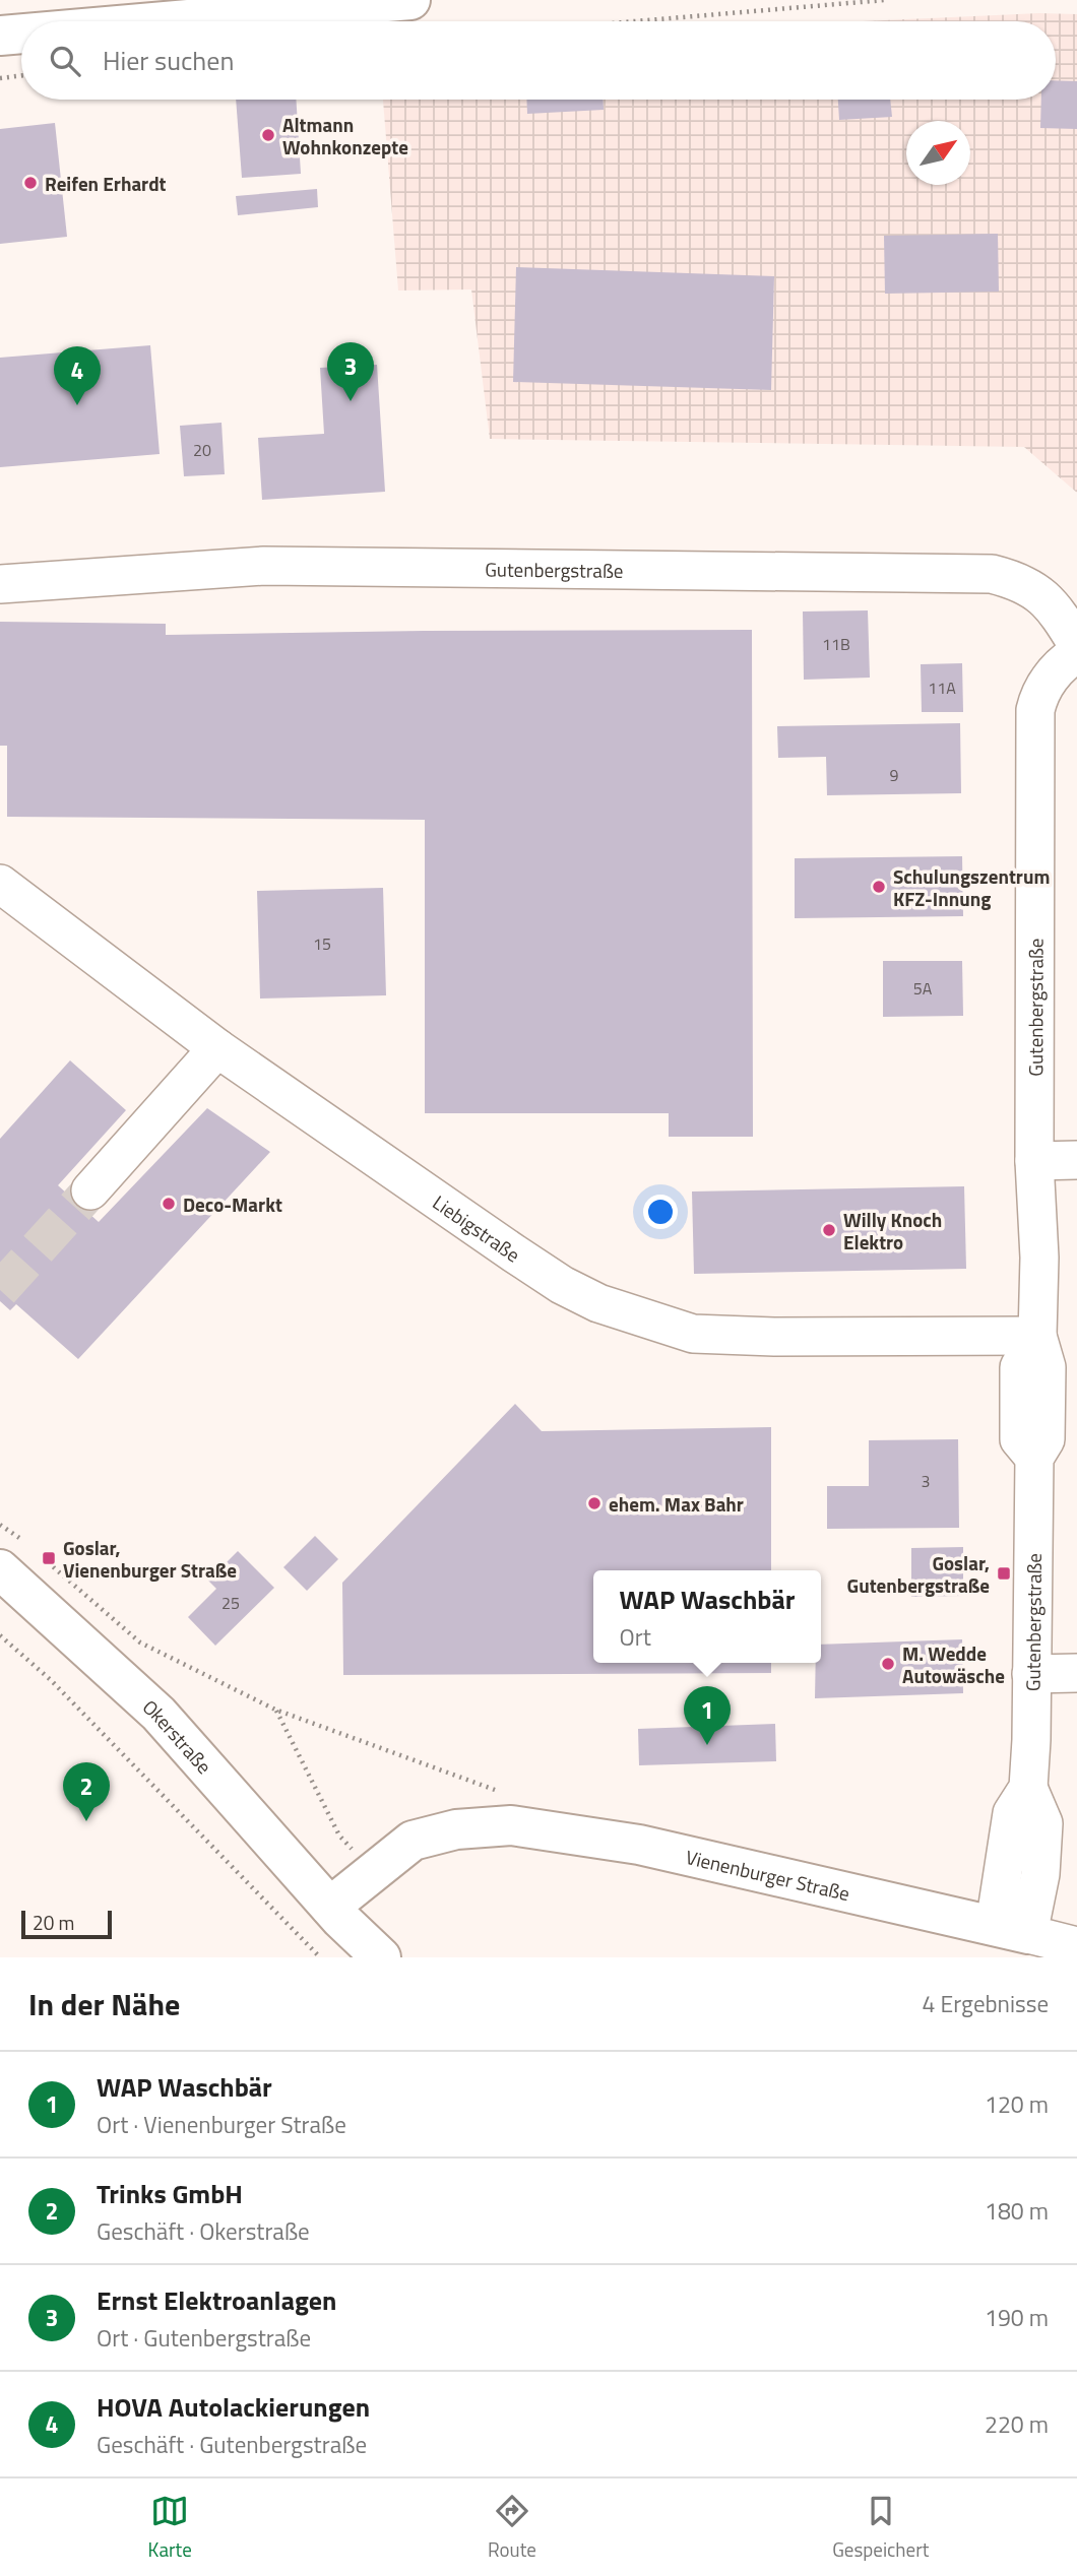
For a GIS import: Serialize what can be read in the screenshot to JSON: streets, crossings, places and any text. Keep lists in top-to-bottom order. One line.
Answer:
{"streets":{"main road":["Okerstraße","Vienenburger Straße"],"street":["Gutenbergstraße","Liebigstraße"]},"crossings":[["Gutenbergstraße","Liebigstraße"],["Gutenbergstraße","Vienenburger Straße"],["Okerstraße","Vienenburger Straße"]],"places":{"other":["Altmann Wohnkonzepte","Reifen Erhardt","Schulungszentrum KFZ-Innung","Deco-Markt","Willy Knoch Elektro","ehem. Max Bahr","M. Wedde Autowäsche"],"transit":["Goslar, Vienenburger Straße","Goslar, Gutenbergstraße"]},"house_numbers":["20","11B","11A","9","15","5A","3","25"],"scale_bar":"20 m","north":"top right","page":{"search":"Hier suchen","pins":["3","4","1","2"],"popup":["WAP Waschbär","Ort"],"scale":"20 m","heading":["In der Nähe","4 Ergebnisse"],"list":[{"mark":"1","name":"WAP Waschbär","note":"Ort · Vienenburger Straße","value":"120 m"},{"mark":"2","name":"Trinks GmbH","note":"Geschäft · Okerstraße","value":"180 m"},{"mark":"3","name":"Ernst Elektroanlagen","note":"Ort · Gutenbergstraße","value":"190 m"},{"mark":"4","name":"HOVA Autolackierungen","note":"Geschäft · Gutenbergstraße","value":"220 m"}],"nav":["Karte","Route","Gespeichert"]}}
